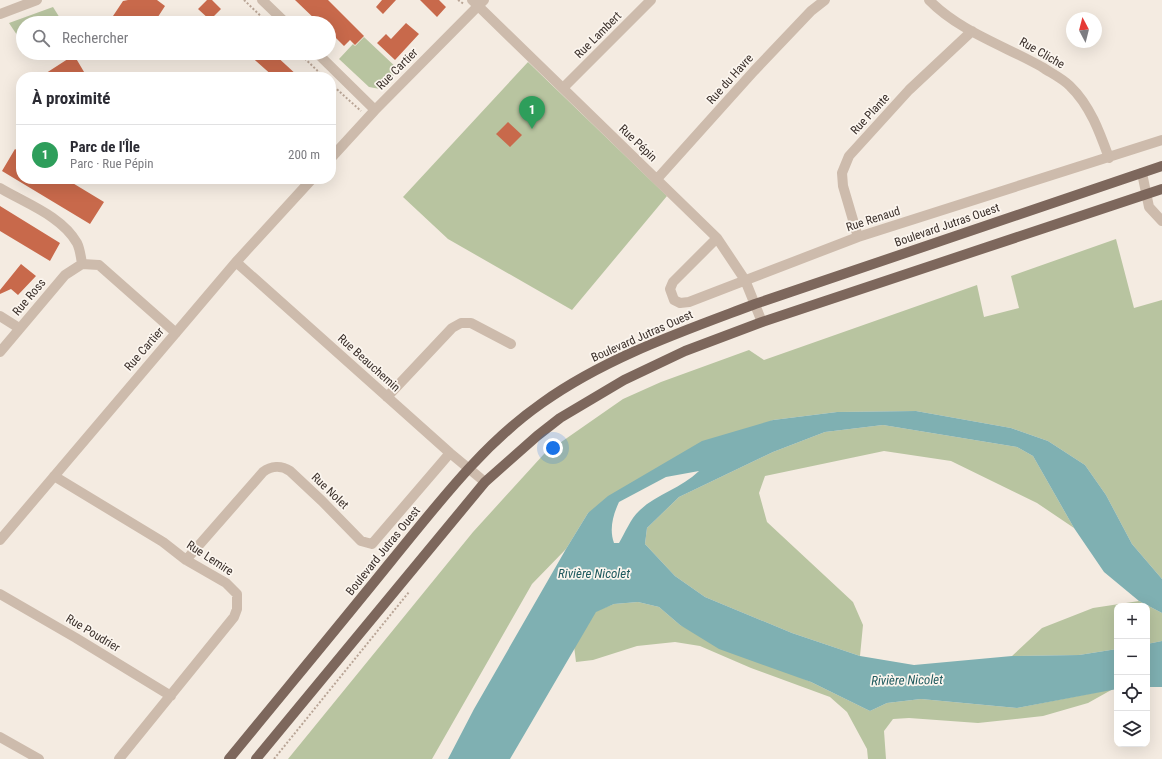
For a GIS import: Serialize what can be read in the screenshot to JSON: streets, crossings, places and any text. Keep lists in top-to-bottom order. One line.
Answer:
{"streets":{"main road":["Boulevard Jutras Ouest"],"street":["Rue Lambert","Rue Cliche","Rue Cartier","Rue du Havre","Rue Plante","Rue Pépin","Rue Renaud","Rue Ross","Rue Beauchemin","Rue Nolet","Rue Lemire","Rue Poudrier"]},"crossings":[["Rue Lambert","Rue Pépin"],["Rue Cliche","Rue Plante"],["Rue Cliche","Rue Renaud"],["Rue Cartier","Rue Pépin"],["Rue Cartier","Rue Beauchemin"],["Rue Cartier","Rue Lemire"],["Rue du Havre","Rue Pépin"],["Rue Plante","Rue Renaud"],["Rue Pépin","Rue Renaud"],["Rue Pépin","Boulevard Jutras Ouest"],["Boulevard Jutras Ouest","Rue Beauchemin"],["Rue Beauchemin","Rue Nolet"],["Rue Nolet","Rue Lemire"],["Rue Lemire","Rue Poudrier"]],"water":["Rivière Nicolet"],"north":"top","page":{"search":"Rechercher","heading":"À proximité","pins":"1","list":[{"mark":"1","name":"Parc de l'Île","note":"Parc · Rue Pépin","value":"200 m"}],"map_buttons":["+","−"]}}
